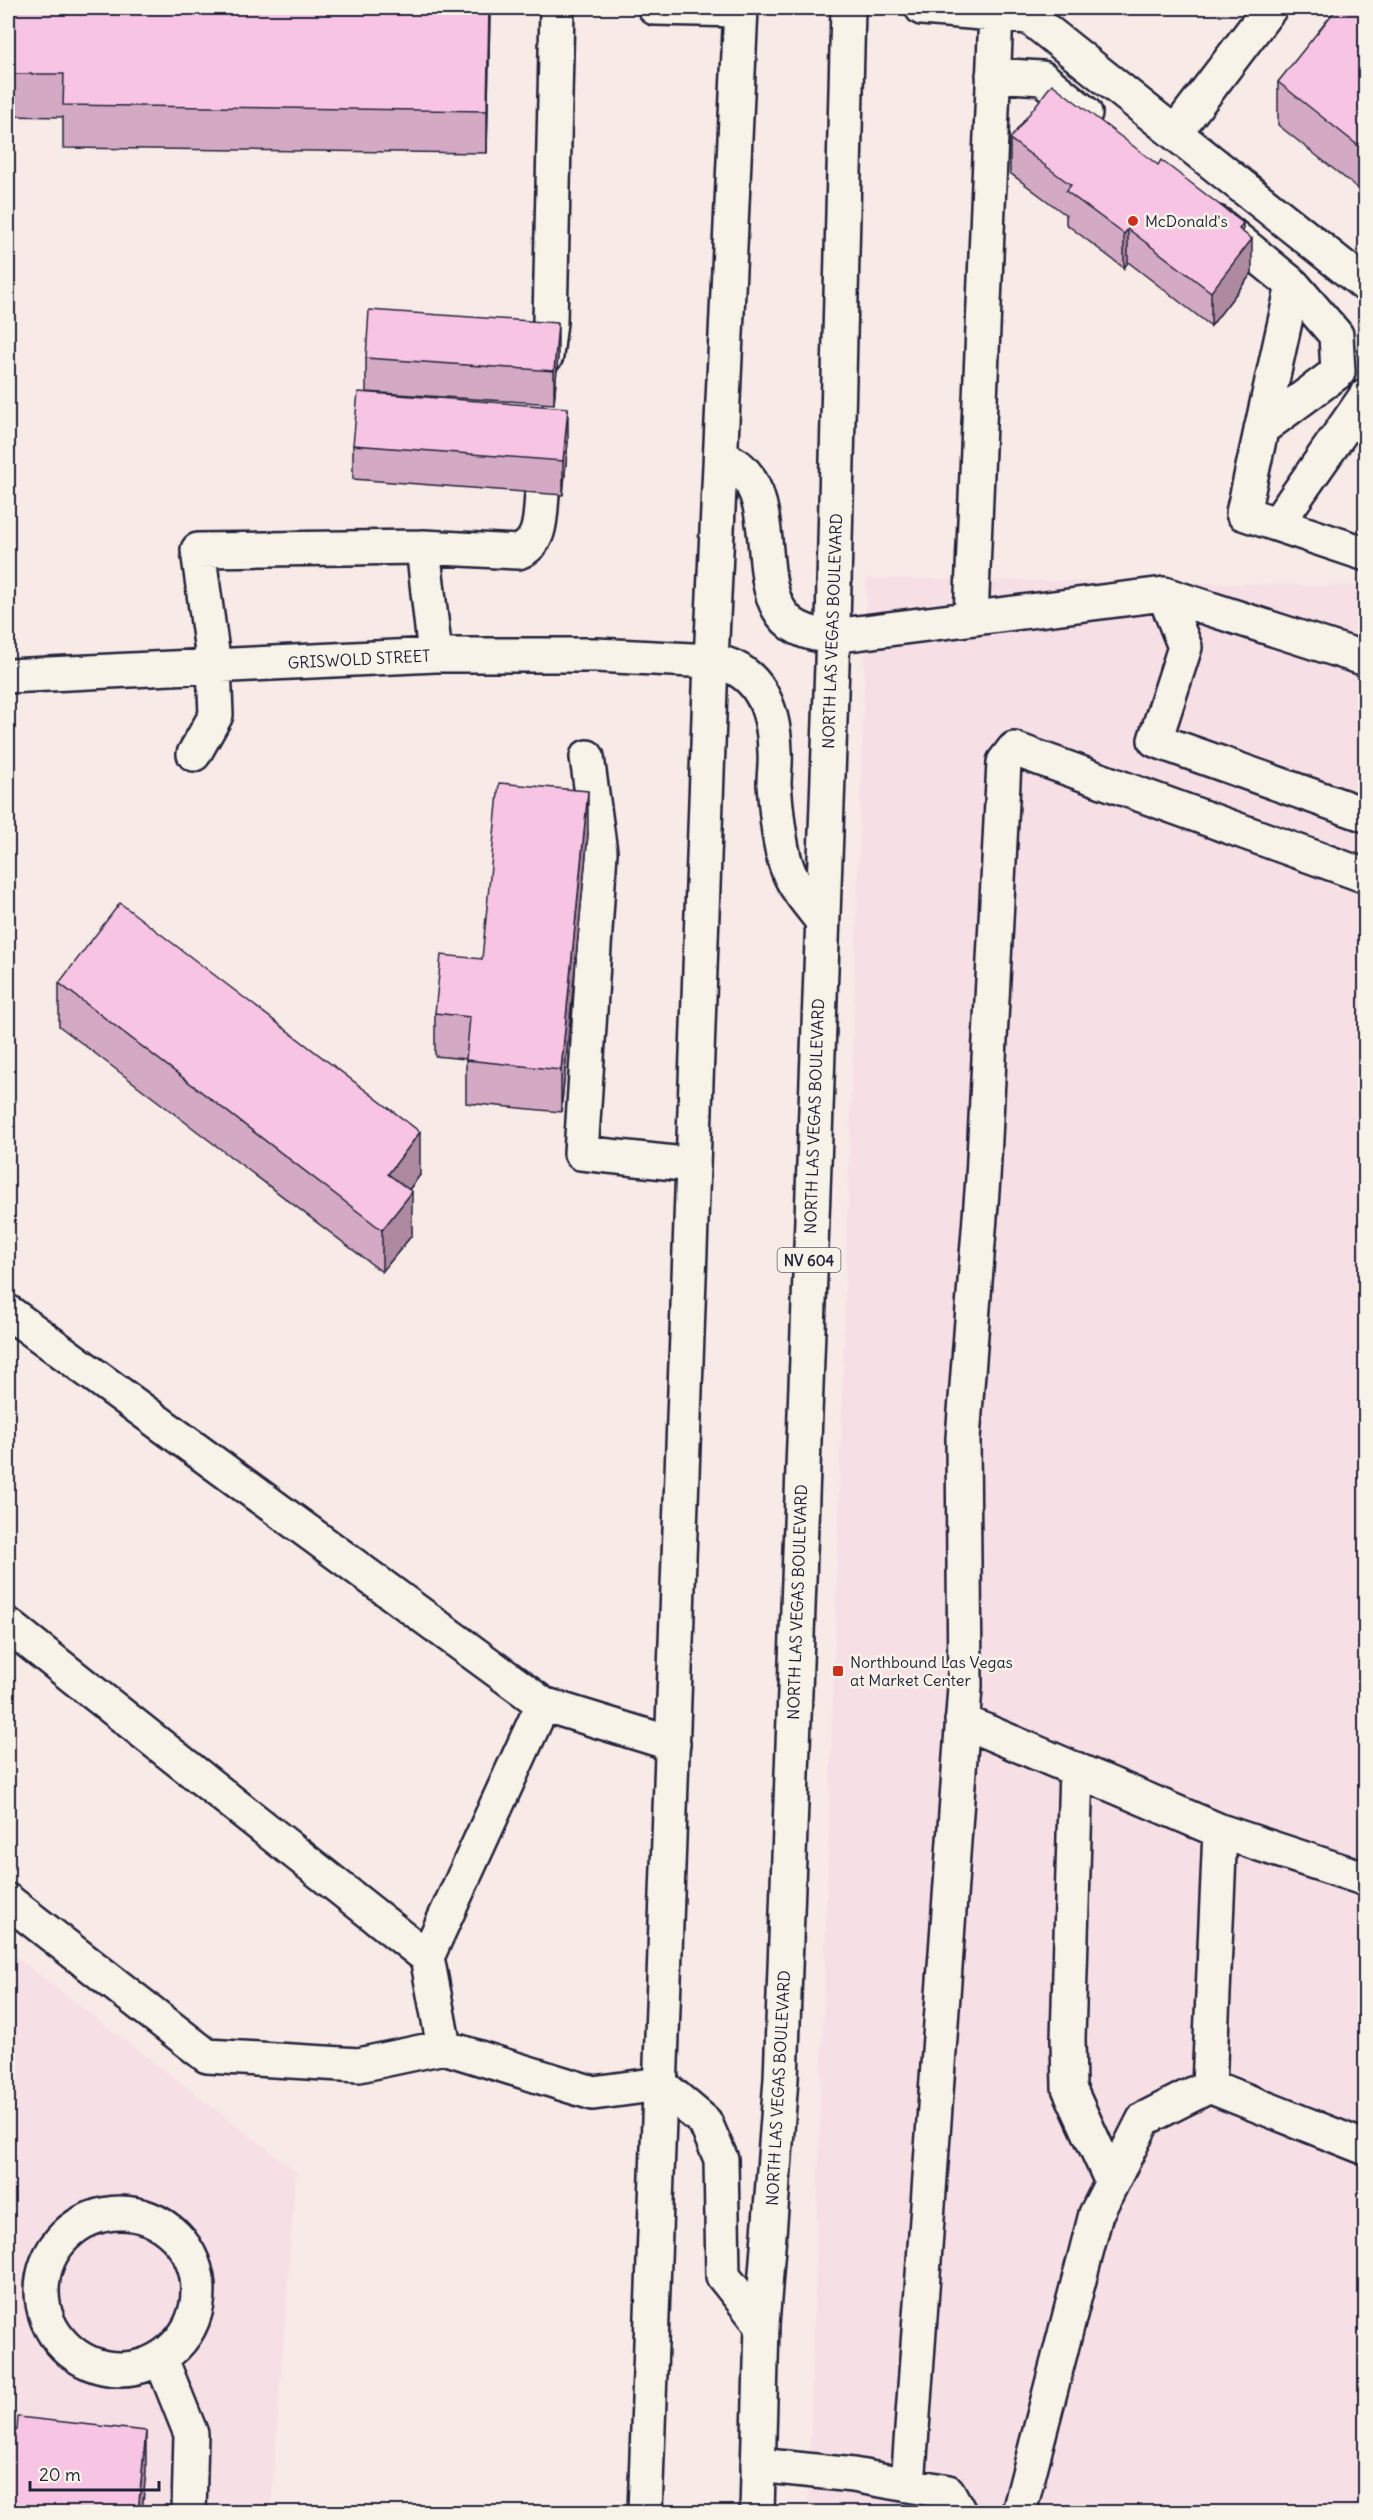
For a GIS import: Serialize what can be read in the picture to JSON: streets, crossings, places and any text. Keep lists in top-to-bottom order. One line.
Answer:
{"streets":{"main road":["NORTH LAS VEGAS BOULEVARD","GRISWOLD STREET","NV 604"]},"crossings":[["NORTH LAS VEGAS BOULEVARD","GRISWOLD STREET"]],"places":{"other":["McDonald's"],"transit":["Northbound Las Vegas at Market Center"]},"scale_bar":"20 m"}
